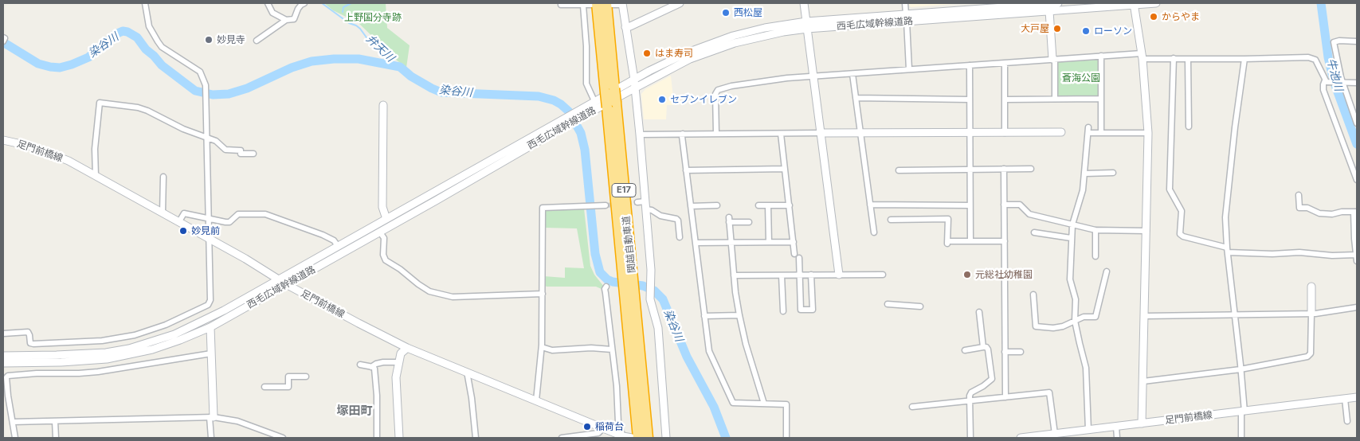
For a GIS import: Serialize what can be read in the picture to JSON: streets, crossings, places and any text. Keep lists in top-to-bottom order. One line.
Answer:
{"streets":{"highway":["E17","関越自動車道"],"main road":["西毛広域幹線道路","足門前橋線"]},"crossings":[["西毛広域幹線道路","足門前橋線"],["足門前橋線","関越自動車道"]],"districts":["塚田町"],"water":["染谷川","弁天川","牛池川"],"parks":["上野国分寺跡","蒼海公園"],"places":["西松屋","からやま","大戸屋","ローソン","妙見寺","はま寿司","セブンイレブン","妙見前","元総社幼稚園","稲荷台"]}
